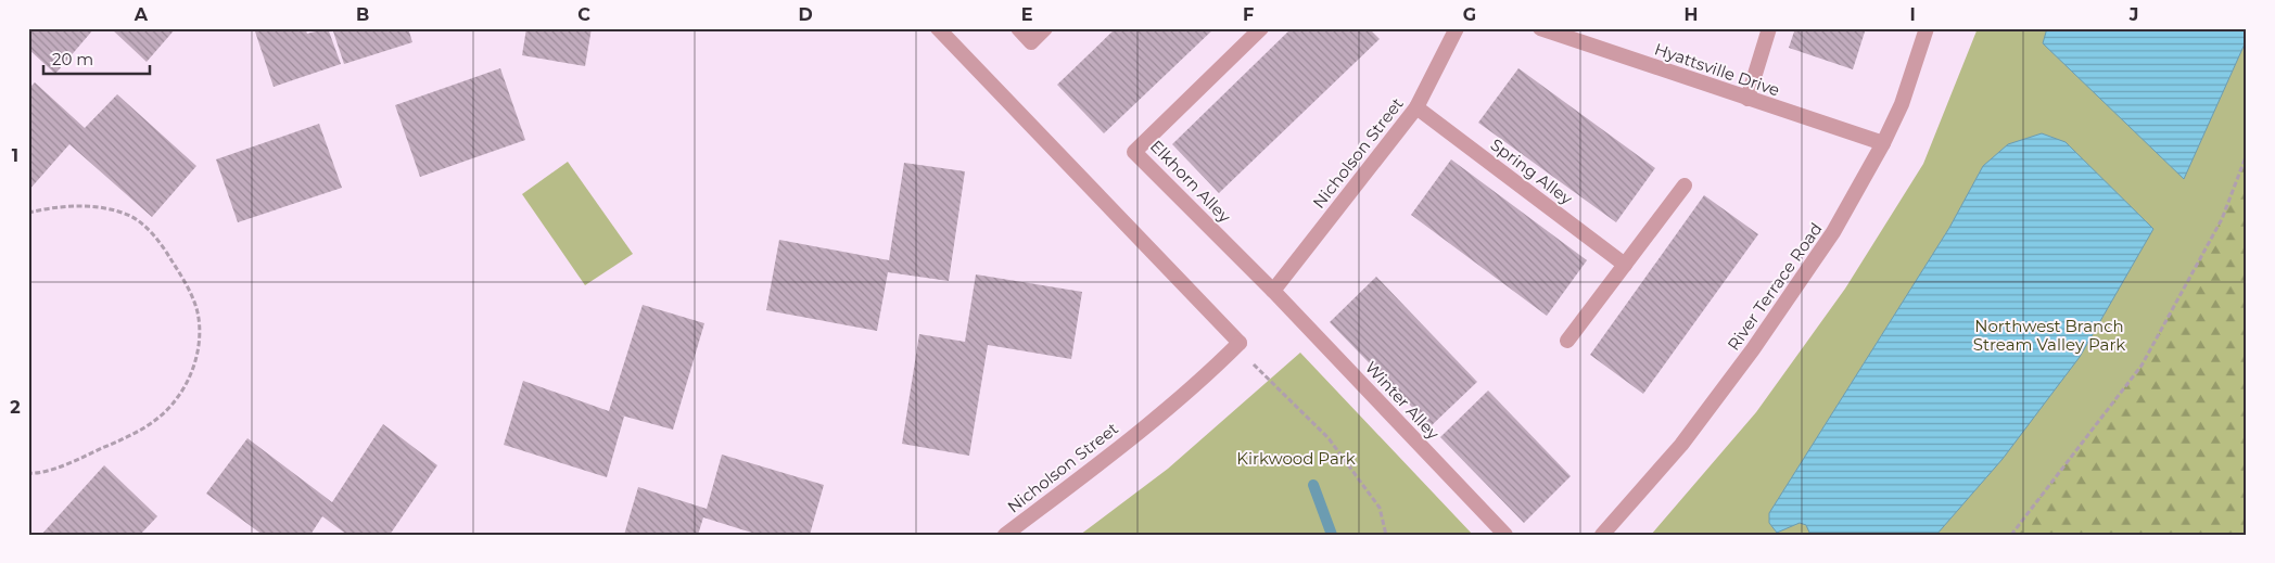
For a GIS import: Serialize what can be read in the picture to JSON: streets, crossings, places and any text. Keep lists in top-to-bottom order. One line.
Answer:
{"streets":{"street":["Hyattsville Drive","Nicholson Street","Spring Alley","Elkhorn Alley","River Terrace Road","Winter Alley"]},"crossings":[["Hyattsville Drive","River Terrace Road"],["Nicholson Street","Spring Alley"],["Nicholson Street","Elkhorn Alley"],["Nicholson Street","Winter Alley"],["Elkhorn Alley","Winter Alley"]],"parks":["Northwest Branch Stream Valley Park","Kirkwood Park"],"scale_bar":"20 m","grid":{"columns":["A","B","C","D","E","F","G","H","I","J"],"rows":["1","2"]}}
